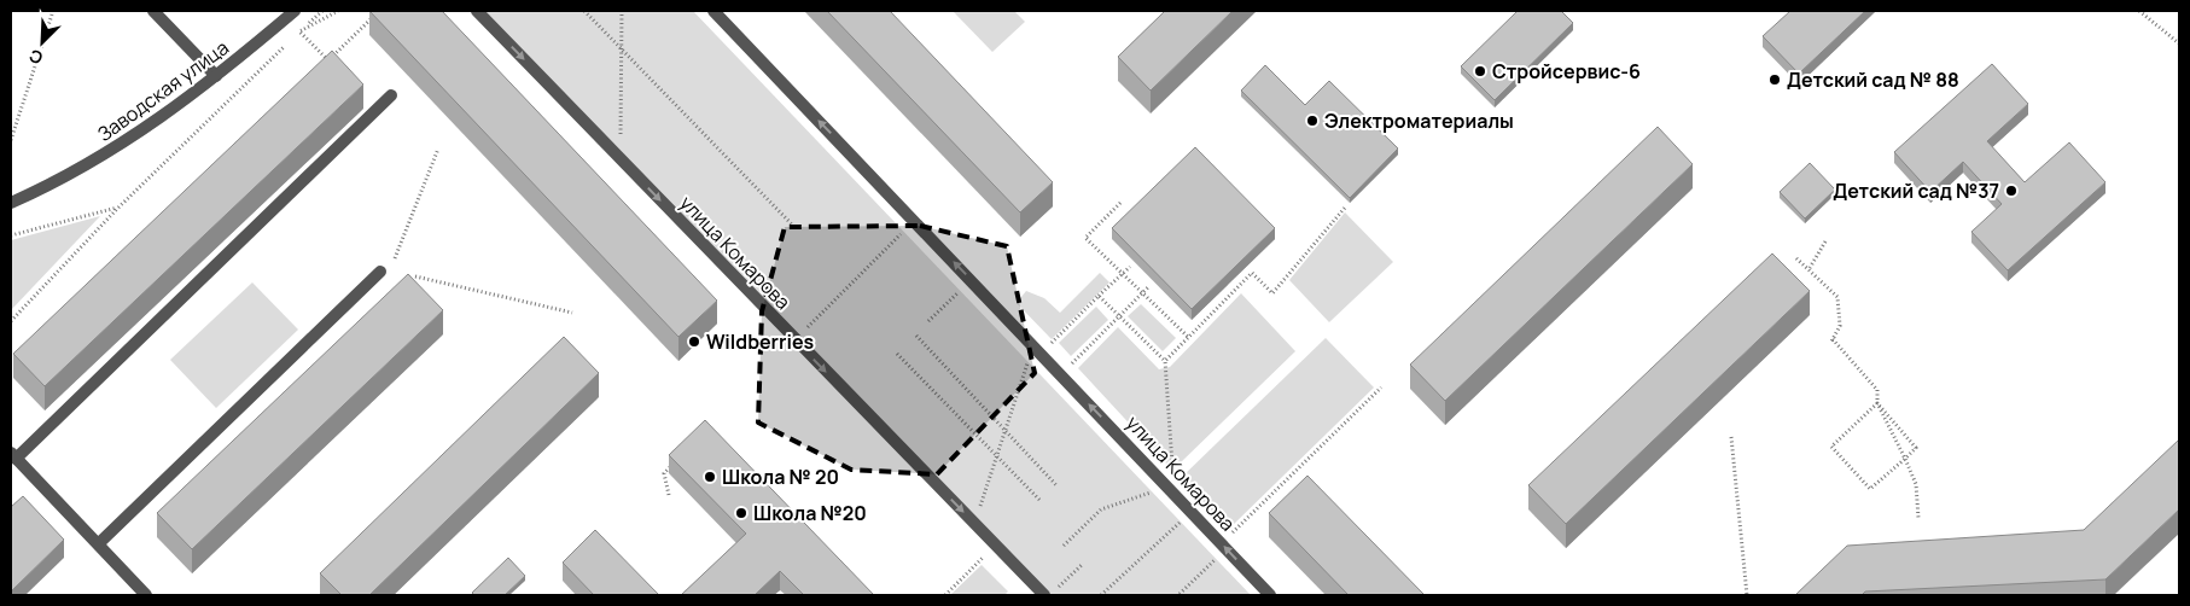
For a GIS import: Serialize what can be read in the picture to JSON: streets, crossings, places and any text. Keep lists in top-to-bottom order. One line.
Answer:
{"streets":{"street":["Заводская улица","улица Комарова"]},"places":["Стройсервис-6","Детский сад № 88","Электроматериалы","Детский сад №37","Wildberries","Школа № 20","Школа №20"],"north":"bottom left"}
